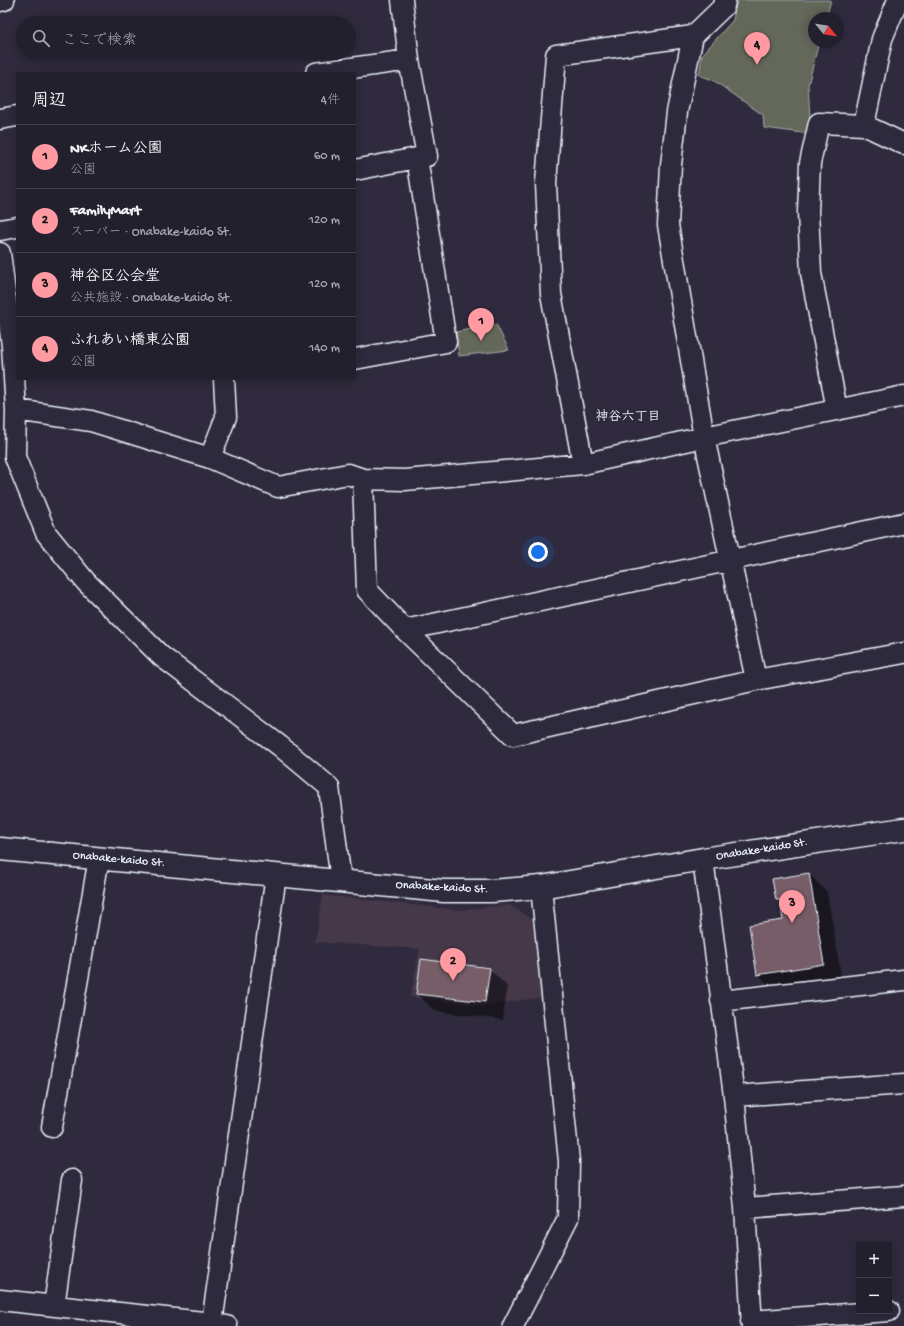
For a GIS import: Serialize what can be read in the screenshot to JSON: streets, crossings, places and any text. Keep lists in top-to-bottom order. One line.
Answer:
{"streets":{"street":["Onabake-kaido St."]},"districts":["神谷六丁目"],"north":"bottom right","page":{"search":"ここで検索","pins":["4","1","3","2"],"heading":["周辺","4件"],"list":[{"mark":"1","name":"NKホーム公園","note":"公園","value":"60 m"},{"mark":"2","name":"FamilyMart","note":"スーパー · Onabake-kaido St.","value":"120 m"},{"mark":"3","name":"神谷区公会堂","note":"公共施設 · Onabake-kaido St.","value":"120 m"},{"mark":"4","name":"ふれあい橋東公園","note":"公園","value":"140 m"}],"map_buttons":["+","−"]}}
